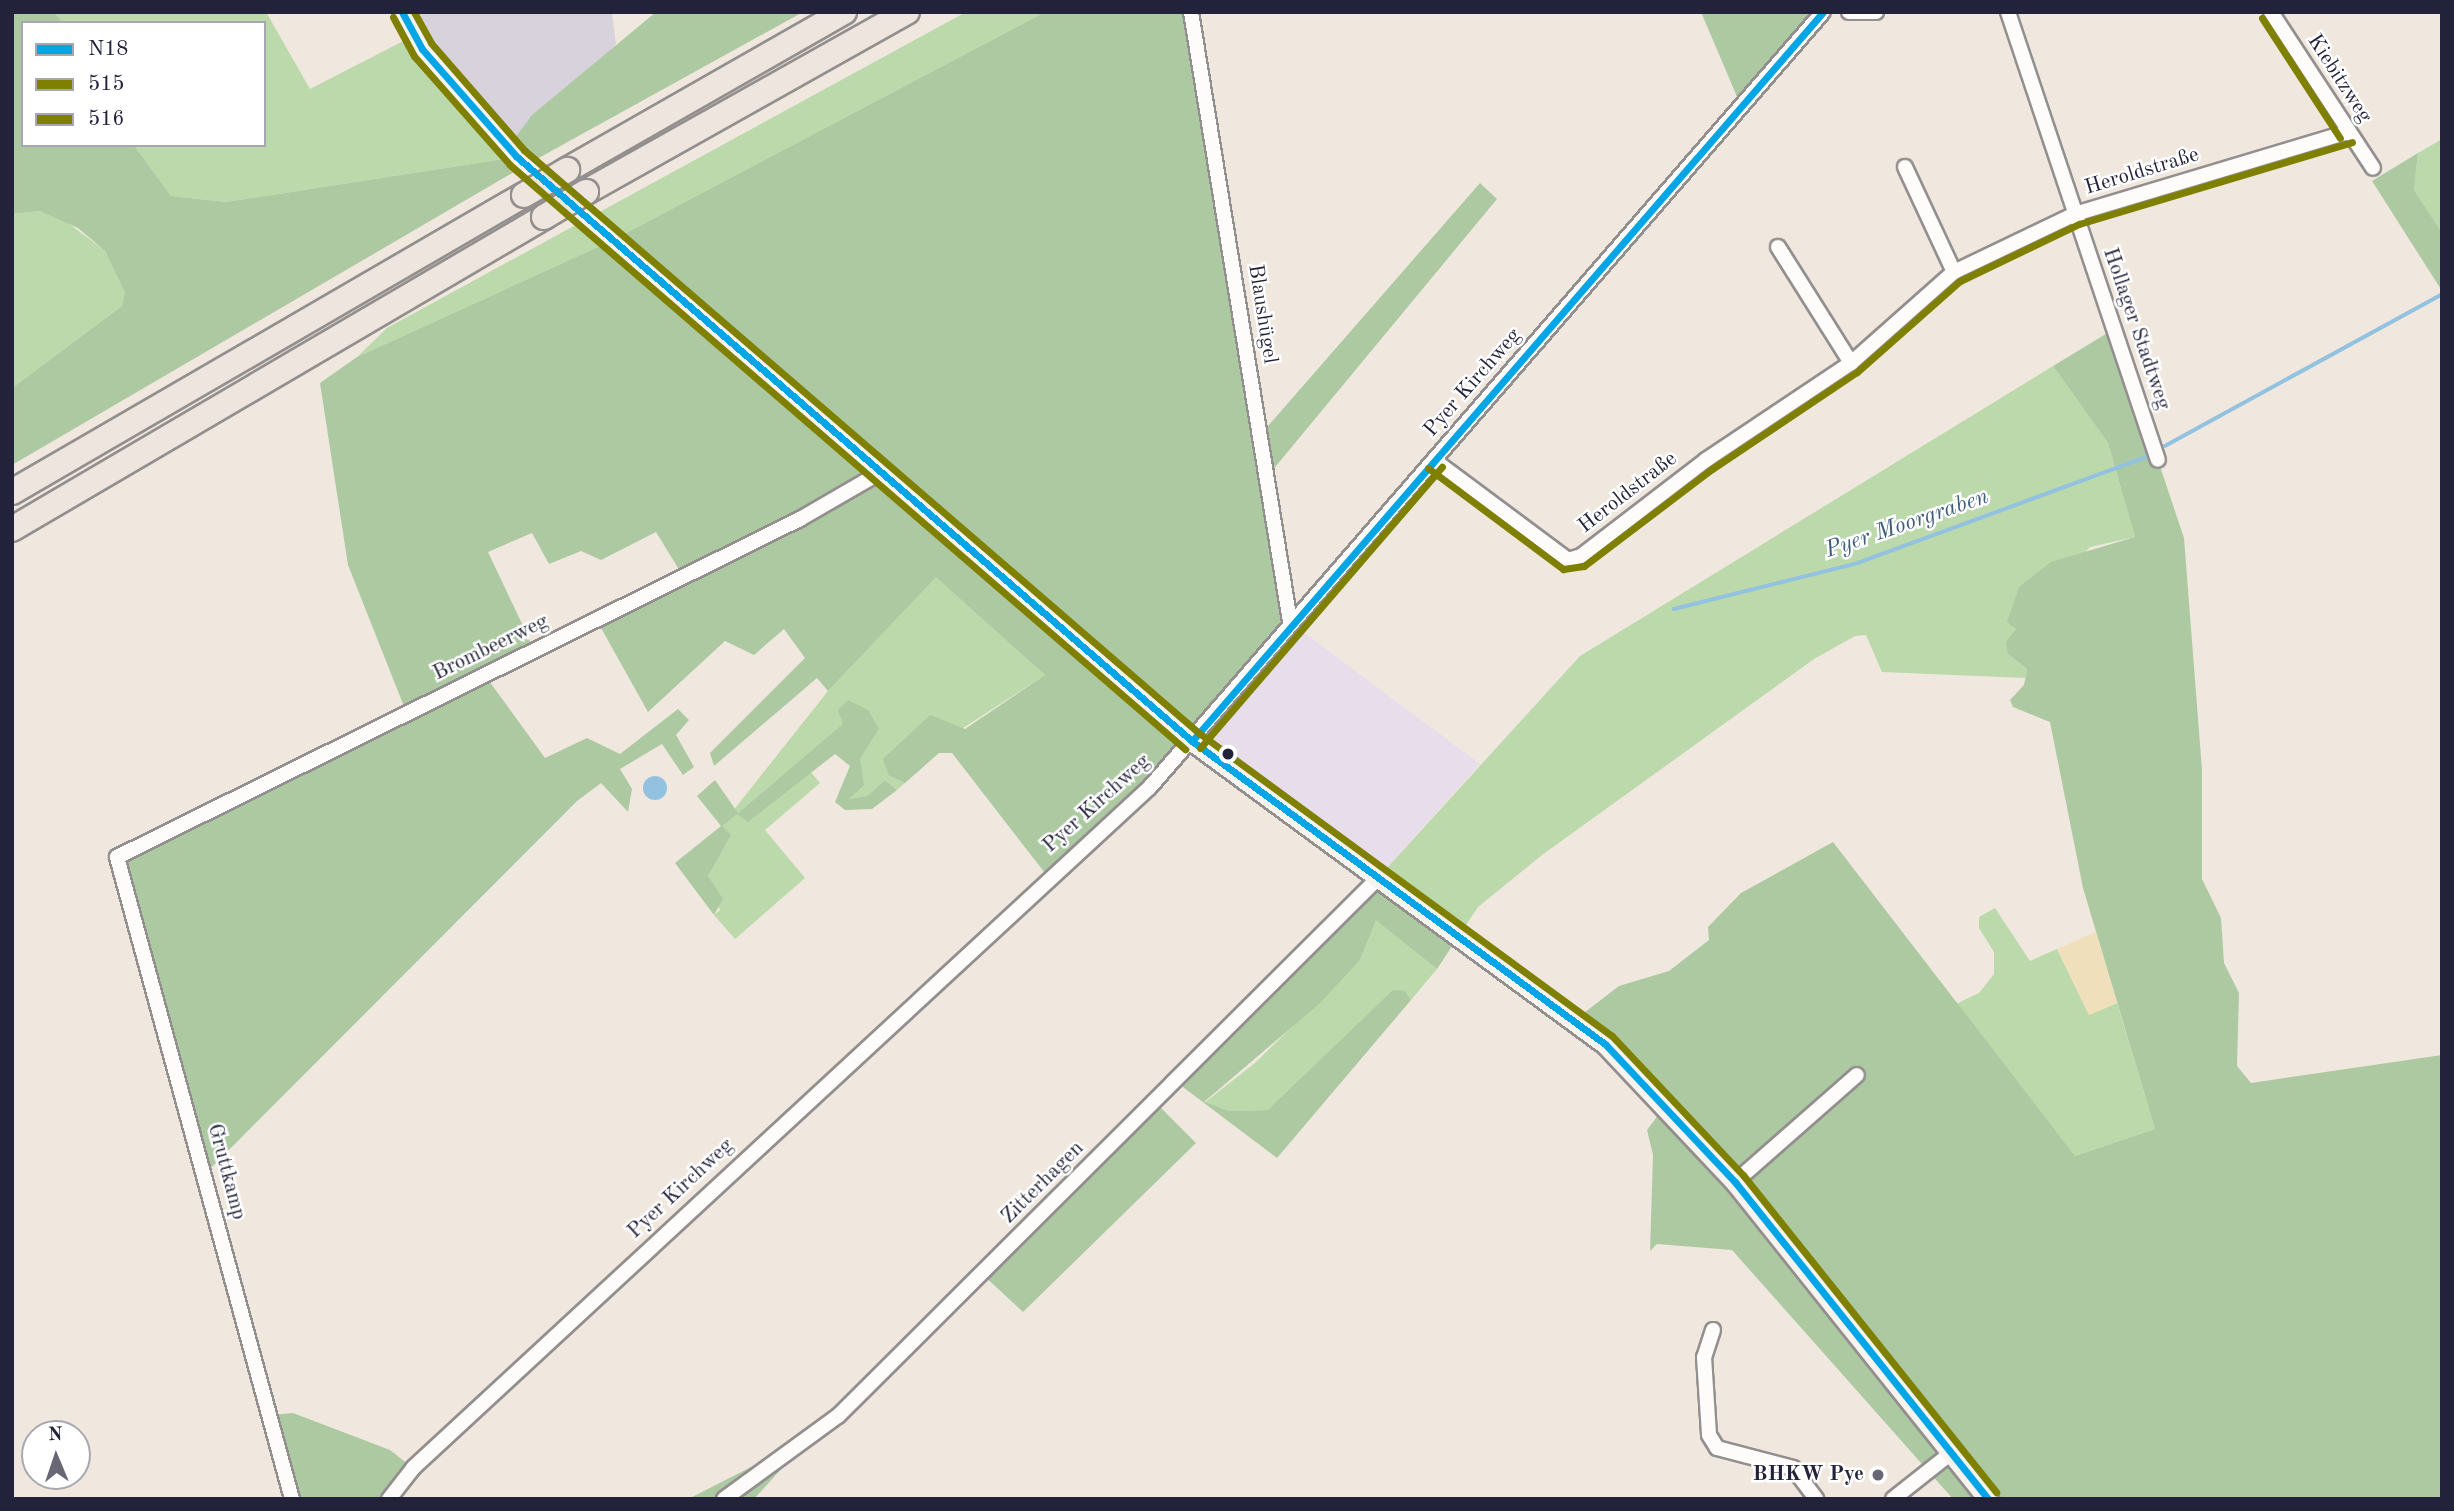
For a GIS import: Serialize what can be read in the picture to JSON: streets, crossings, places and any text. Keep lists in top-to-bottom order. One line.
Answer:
{"streets":{"street":["Kiebitzweg","Heroldstraße","Blaushügel","Hollager Stadtweg","Pyer Kirchweg","Brombeerweg","Gruttkamp","Zitterhagen"]},"crossings":[["Kiebitzweg","Heroldstraße"],["Heroldstraße","Hollager Stadtweg"],["Heroldstraße","Pyer Kirchweg"],["Blaushügel","Pyer Kirchweg"],["Brombeerweg","Gruttkamp"]],"water":["Pyer Moorgraben"],"places":["BHKW Pye"],"lines":["transit line N18","transit line 516","transit line 515"],"legend":["N18","515","516"],"north":"top"}
